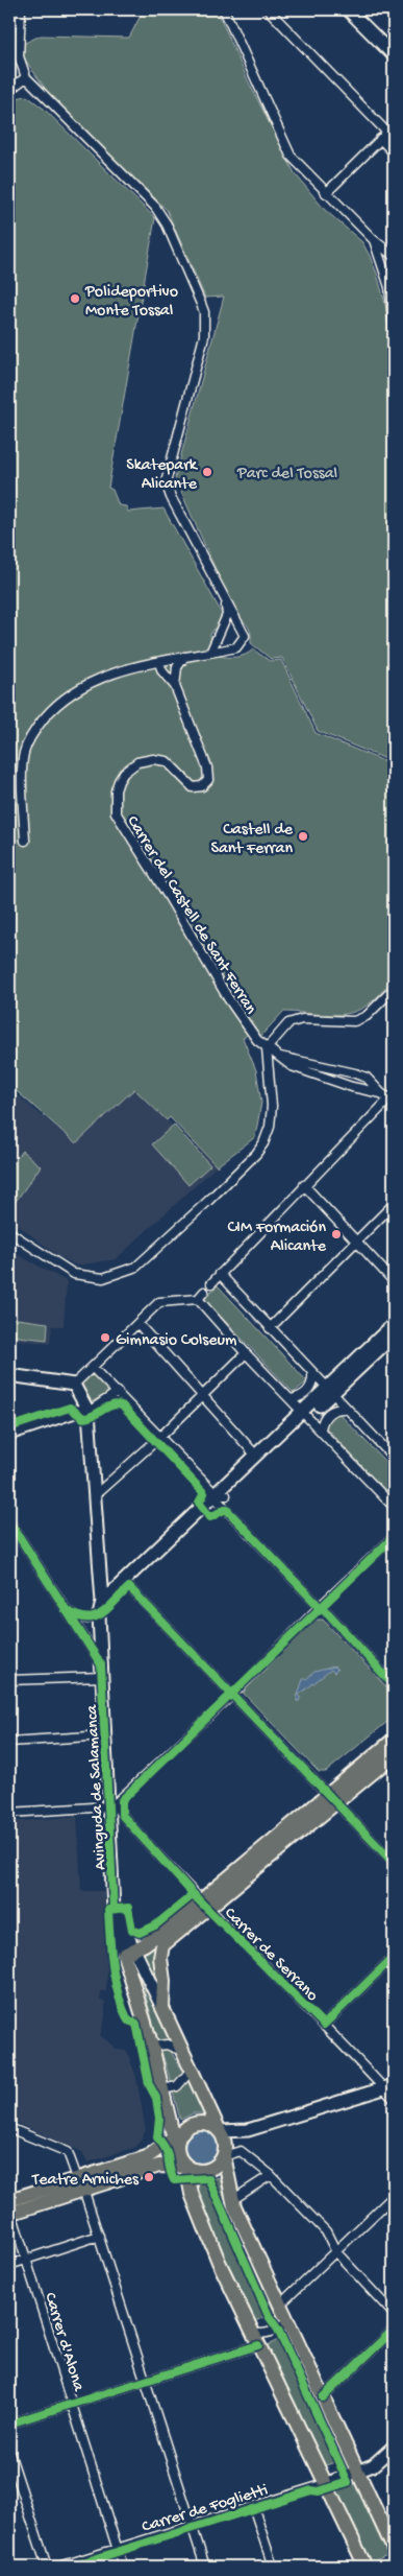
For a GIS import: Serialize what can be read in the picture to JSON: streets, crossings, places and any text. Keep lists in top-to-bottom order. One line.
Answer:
{"streets":{"main road":["Avinguda de Salamanca","Carrer de Foglietti"],"street":["Carrer del Castell de Sant Ferran","Carrer de Serrano","Carrer d'Alona"]},"crossings":[["Avinguda de Salamanca","Carrer de Serrano"],["Carrer d'Alona","Carrer de Foglietti"]],"parks":["Parc del Tossal"],"places":["Polideportivo Monte Tossal","Skatepark Alicante","Castell de Sant Ferran","CIM Formación Alicante","Gimnasio Colseum","Teatre Arniches"]}
